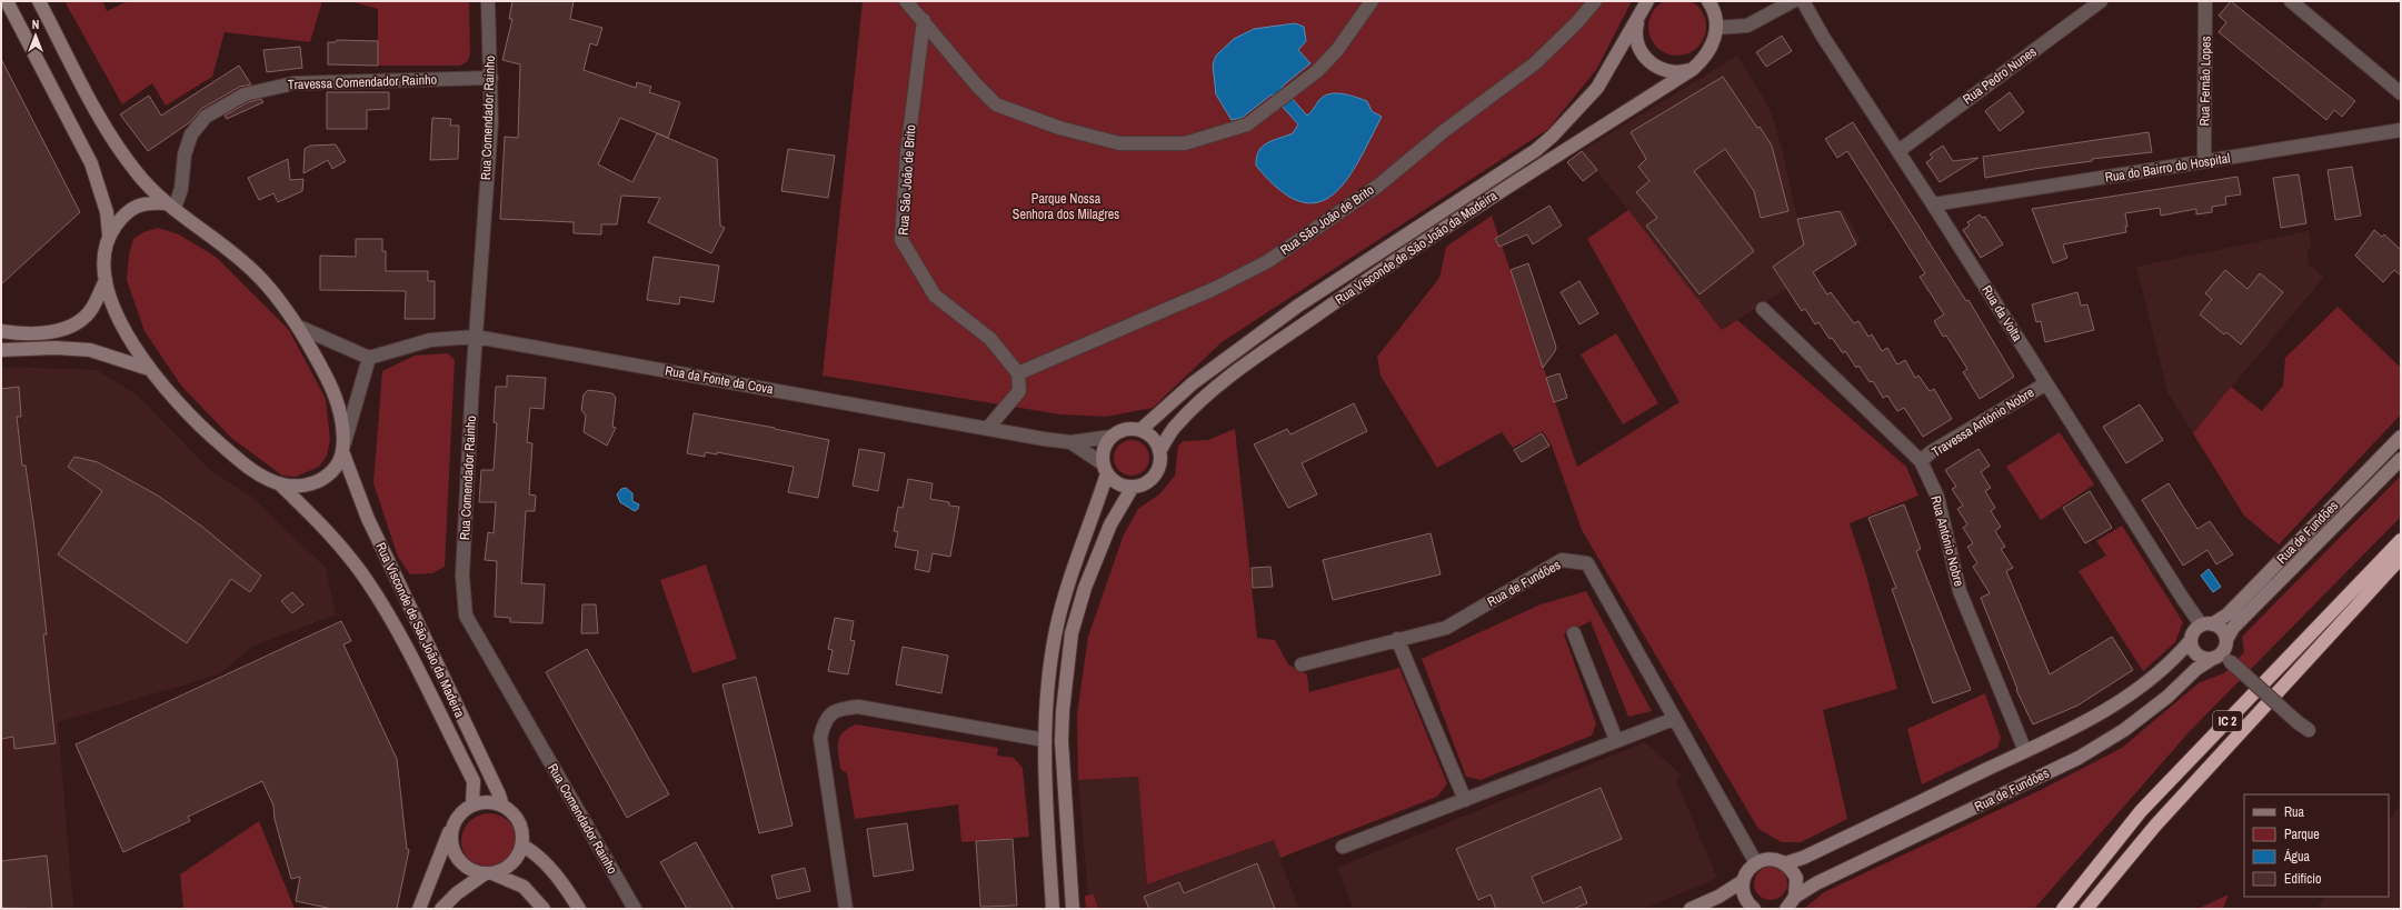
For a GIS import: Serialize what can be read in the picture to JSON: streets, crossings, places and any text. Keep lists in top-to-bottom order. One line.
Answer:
{"streets":{"highway":["IC 2"],"main road":["Rua Visconde de São João da Madeira","Rua de Fundões"],"street":["Rua Pedro Nunes","Rua Fernão Lopes","Travessa Comendador Rainho","Rua Comendador Rainho","Rua do Bairro do Hospital","Rua São João de Brito","Rua da Volta","Rua da Fonte da Cova","Travessa António Nobre","Rua António Nobre"]},"crossings":[["Rua Pedro Nunes","Rua da Volta"],["Rua Fernão Lopes","Rua do Bairro do Hospital"],["Travessa Comendador Rainho","Rua Comendador Rainho"],["Travessa Comendador Rainho","Rua Visconde de São João da Madeira"],["Rua Comendador Rainho","Rua da Fonte da Cova"],["Rua do Bairro do Hospital","Rua da Volta"],["Rua Visconde de São João da Madeira","Rua da Fonte da Cova"],["Rua da Volta","Travessa António Nobre"],["Rua da Volta","Rua de Fundões"],["Travessa António Nobre","Rua António Nobre"],["Rua de Fundões","Rua António Nobre"]],"parks":["Parque Nossa Senhora dos Milagres"],"legend":["Rua","Parque","Água","Edifício"],"north":"top"}
